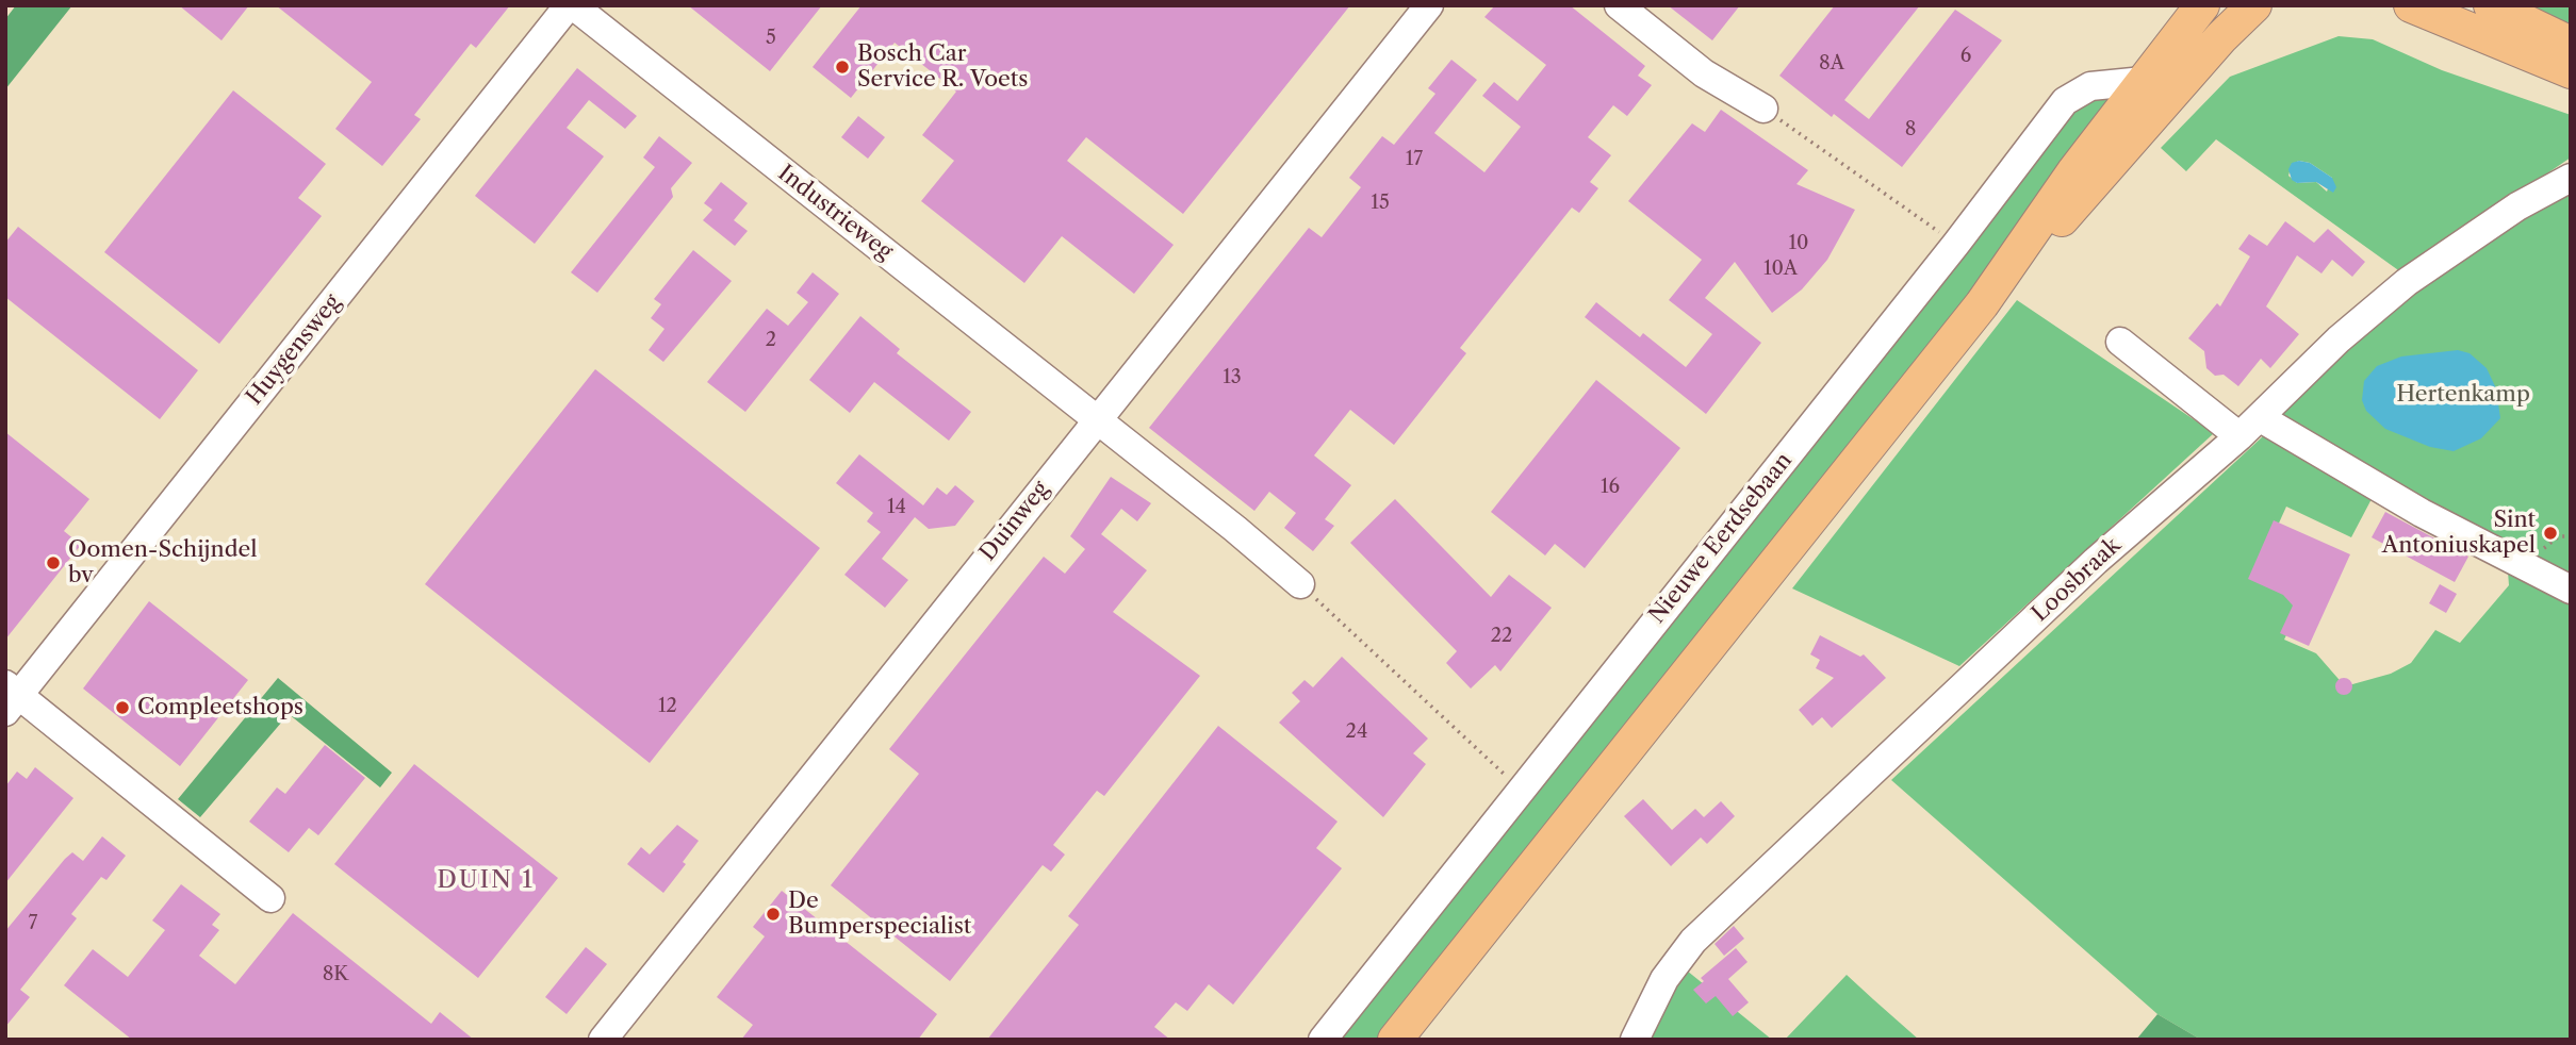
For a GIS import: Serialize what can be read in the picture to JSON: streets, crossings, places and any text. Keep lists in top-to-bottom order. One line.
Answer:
{"streets":{"street":["Industrieweg","Huygensweg","Duinweg","Nieuwe Eerdsebaan","Loosbraak"]},"crossings":[["Industrieweg","Huygensweg"],["Industrieweg","Duinweg"]],"districts":["DUIN 1"],"parks":["Hertenkamp"],"places":["Bosch Car Service R. Voets","Sint Antoniuskapel","Oomen-Schijndel bv","Compleetshops","De Bumperspecialist"],"house_numbers":["5","6","8A","8","17","15","10","10A","2","13","16","14","22","12","24","7","8K"]}
